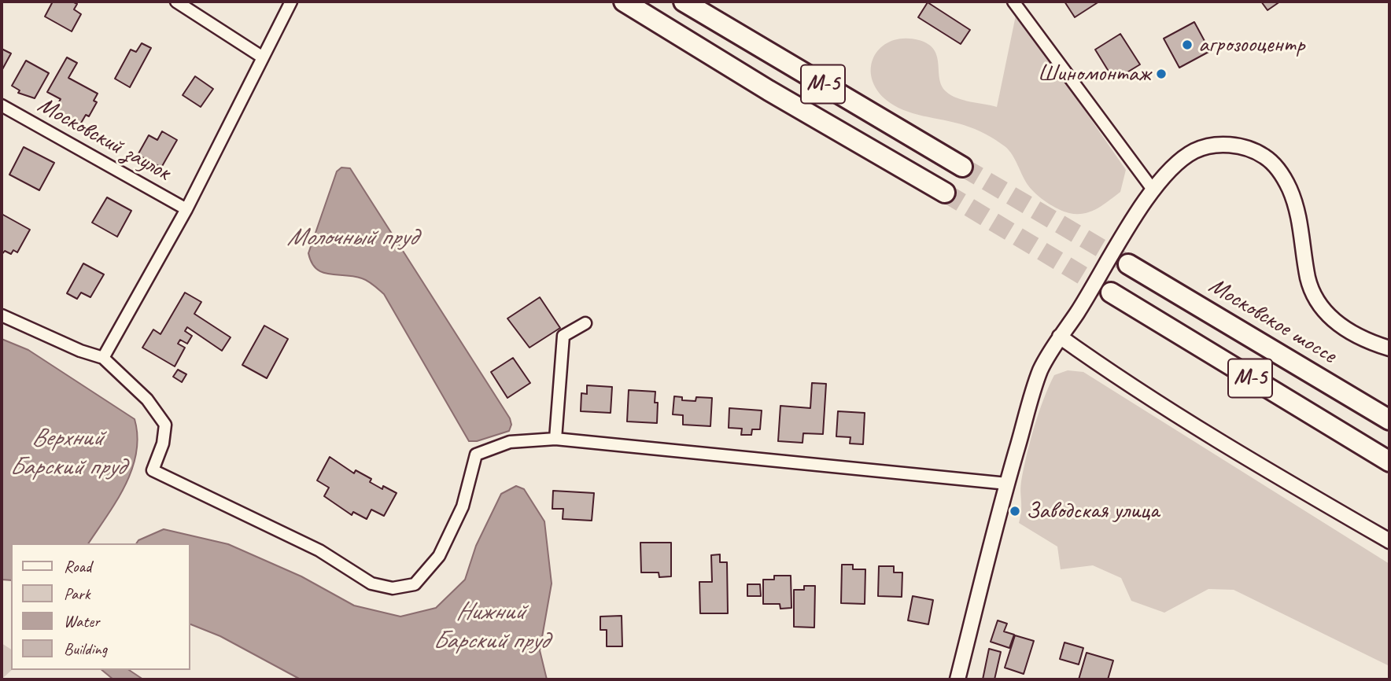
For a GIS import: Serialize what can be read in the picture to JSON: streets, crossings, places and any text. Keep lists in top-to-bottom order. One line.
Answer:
{"streets":{"highway":["М-5","Московское шоссе"],"street":["Московский заулок"]},"water":["Молочный пруд","Верхний Барский пруд","Нижний Барский пруд"],"places":["агрозооцентр","Шиномонтаж","Заводская улица"],"legend":["Road","Park","Water","Building"]}
